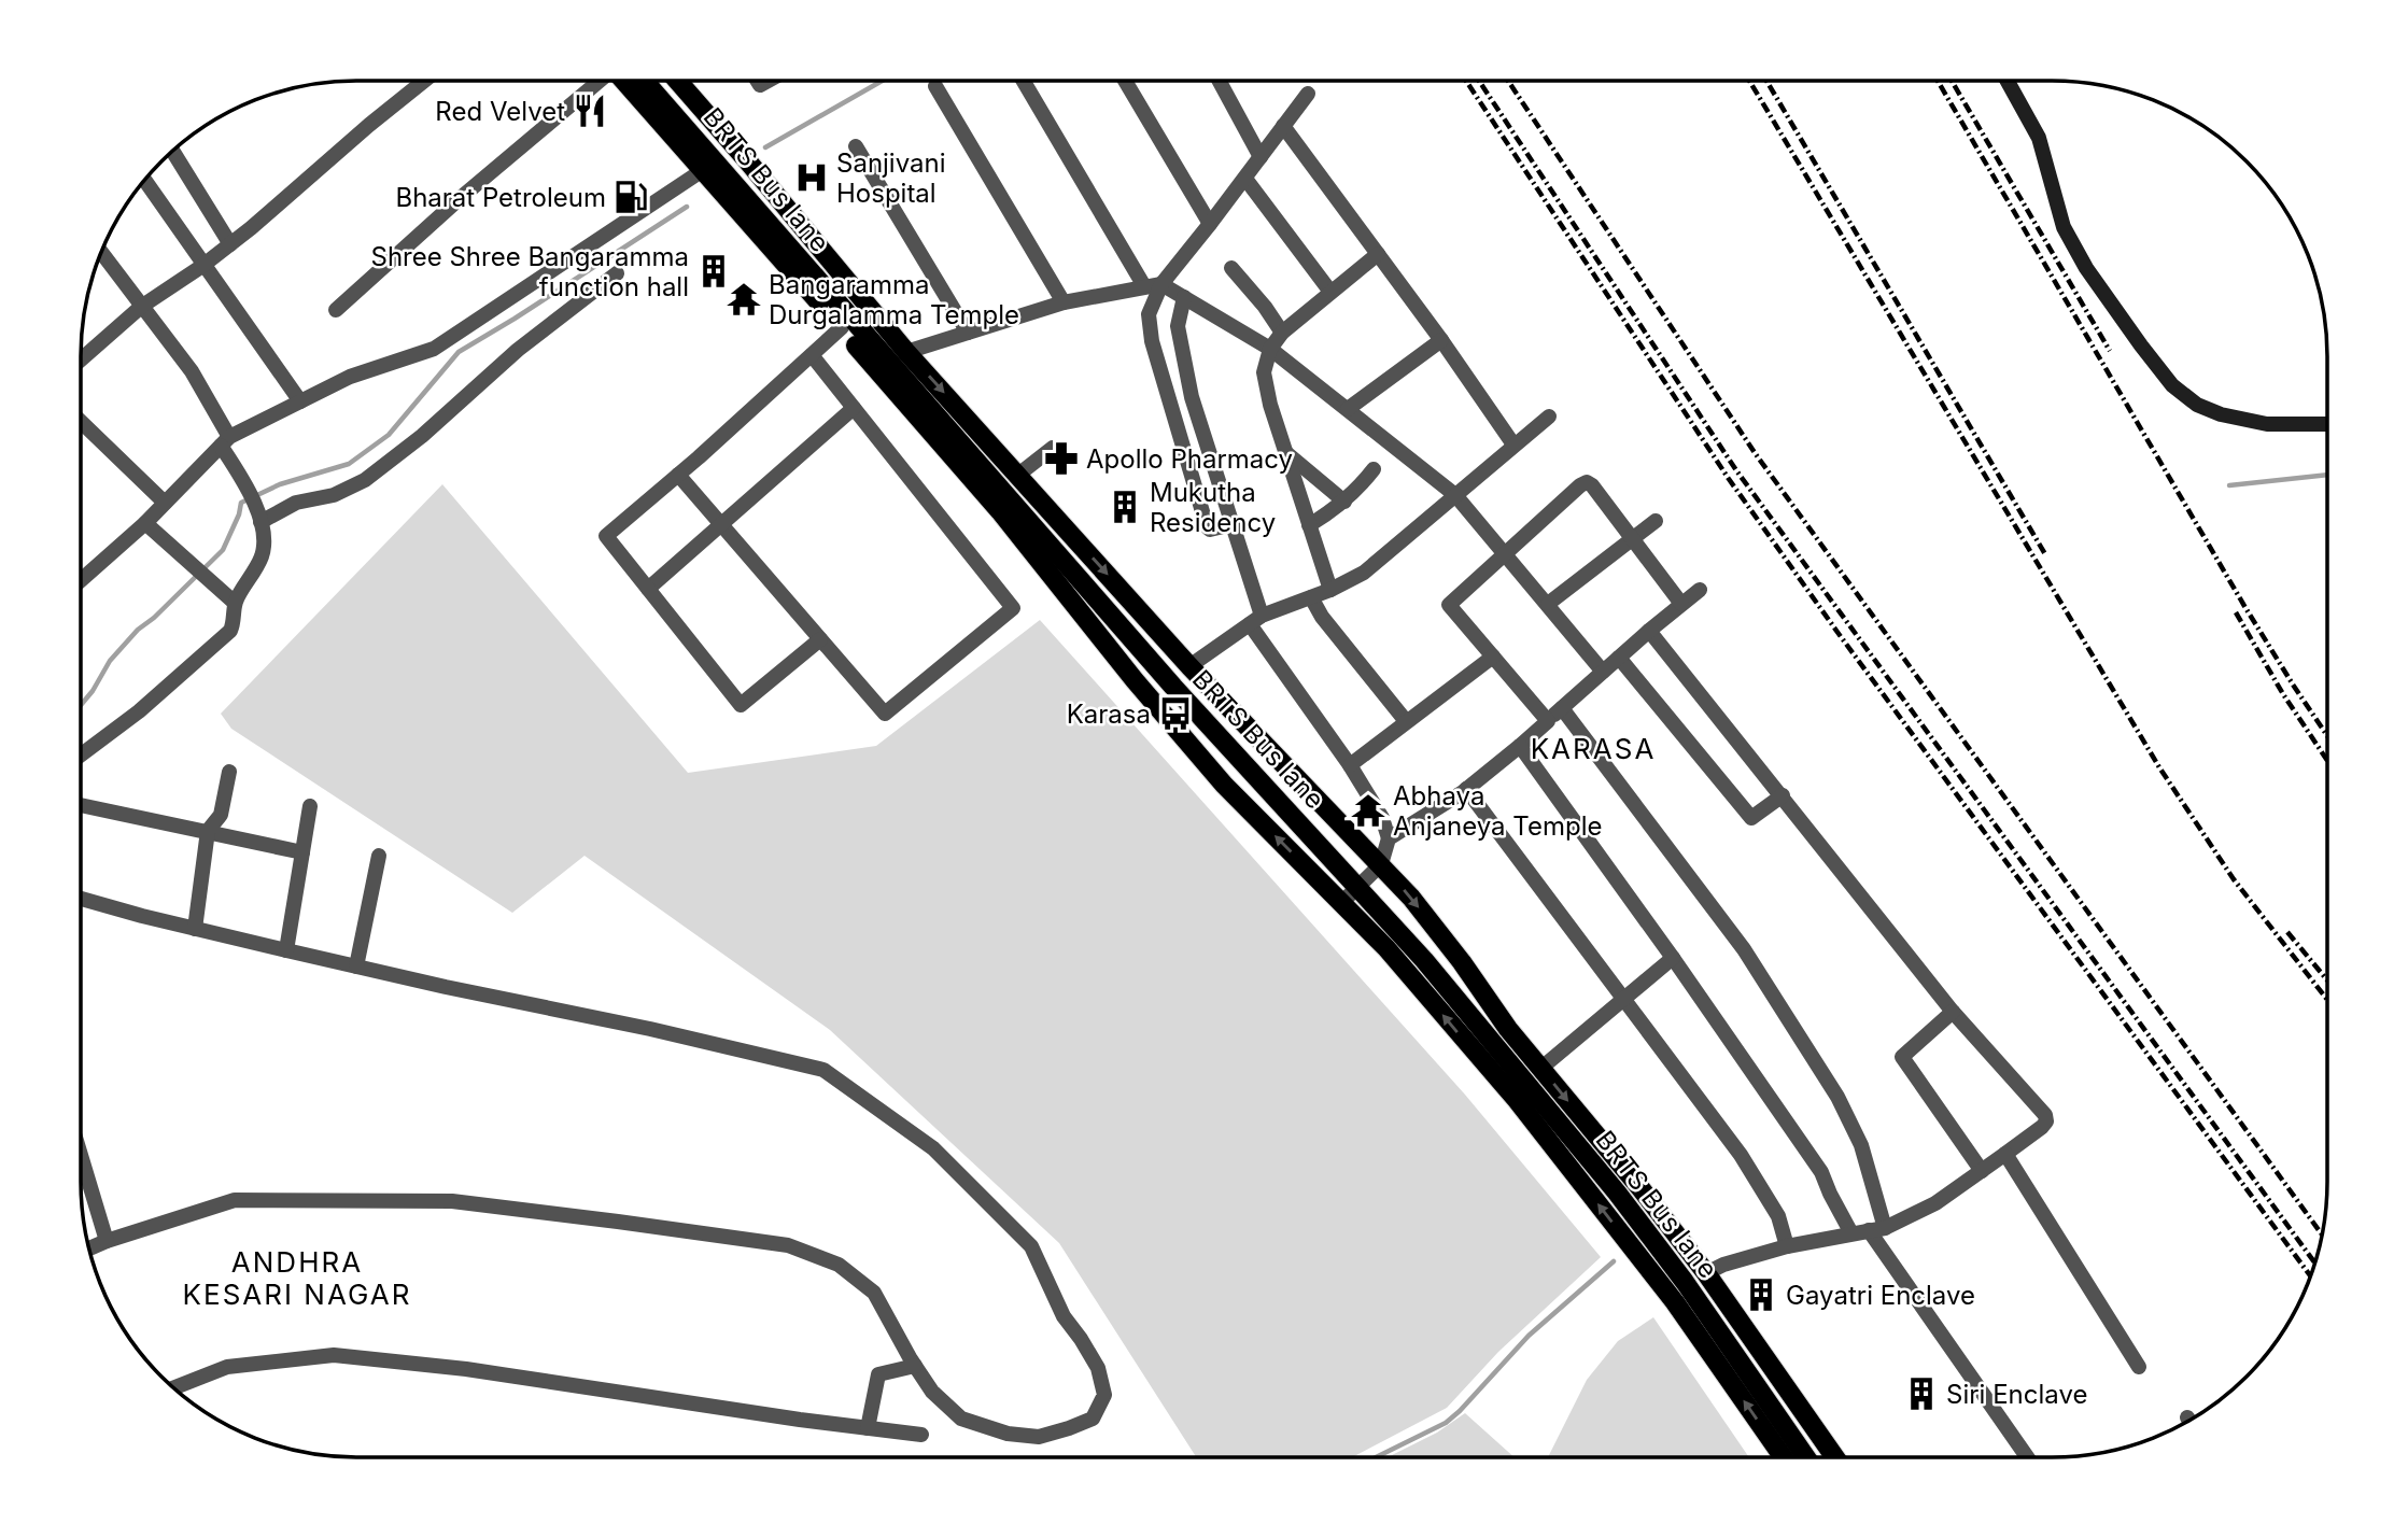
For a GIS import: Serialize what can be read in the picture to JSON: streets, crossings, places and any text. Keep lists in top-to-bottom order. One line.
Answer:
{"streets":{"main road":["BRTS Bus lane"]},"districts":["KARASA","ANDHRA KESARI NAGAR"],"places":{"restaurant":["Red Velvet"],"hospital":["Sanjivani Hospital"],"fuel station":["Bharat Petroleum"],"building":["Shree Shree Bangaramma function hall","Mukutha Residency","Gayatri Enclave","Siri Enclave"],"temple":["Bangaramma Durgalamma Temple","Abhaya Anjaneya Temple"],"pharmacy":["Apollo Pharmacy"],"bus stop":["Karasa"]}}
